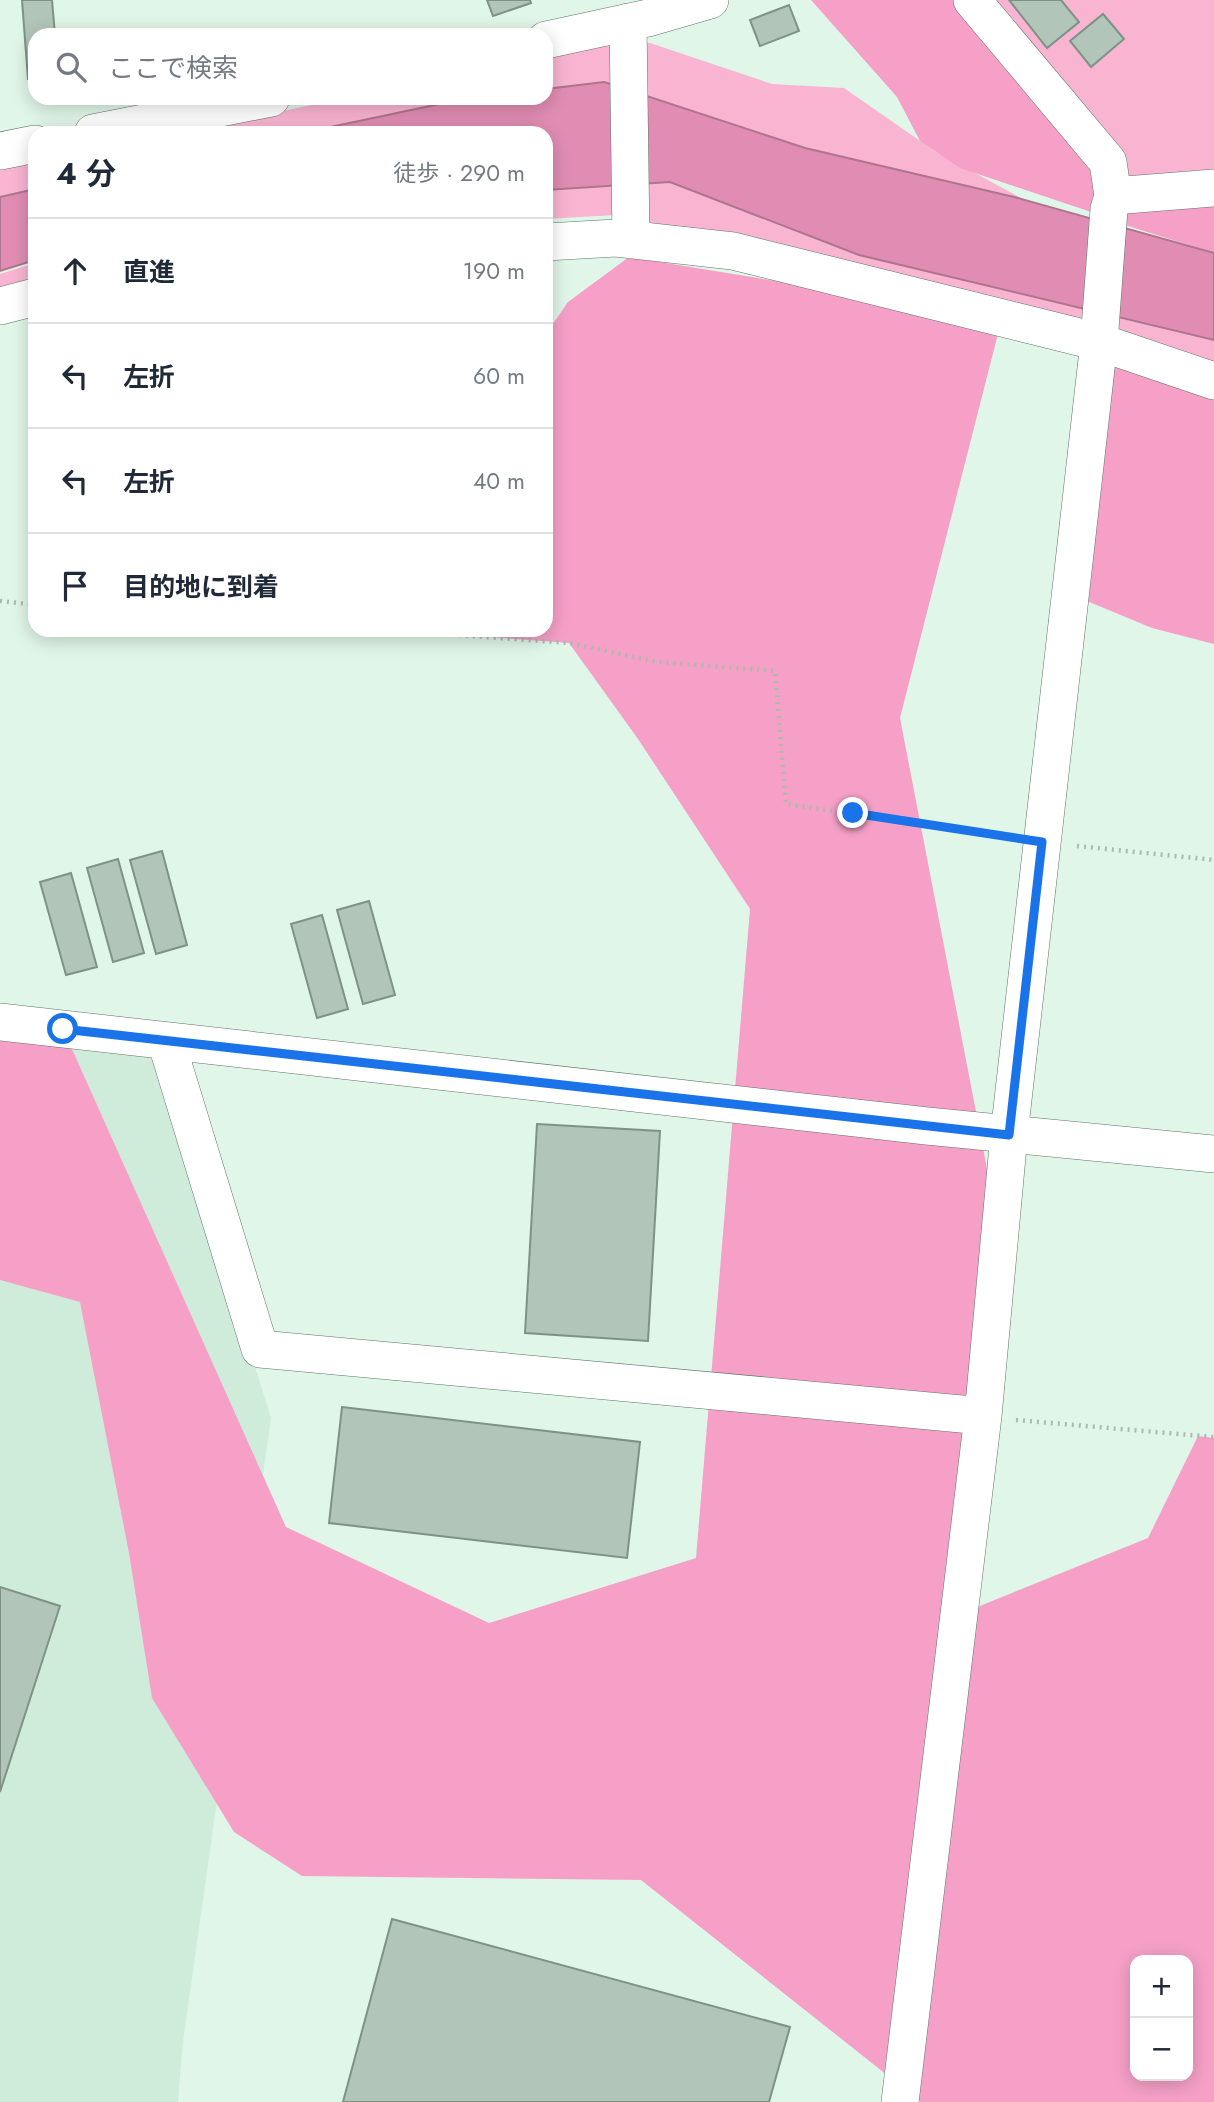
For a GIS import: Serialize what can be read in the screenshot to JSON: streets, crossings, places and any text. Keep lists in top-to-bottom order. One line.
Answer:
{"page":{"search":"ここで検索","heading":["4 分","徒歩 · 290 m"],"list":[["直進","190 m"],["左折","60 m"],["左折","40 m"],"目的地に到着"],"map_buttons":["+","−"]}}
